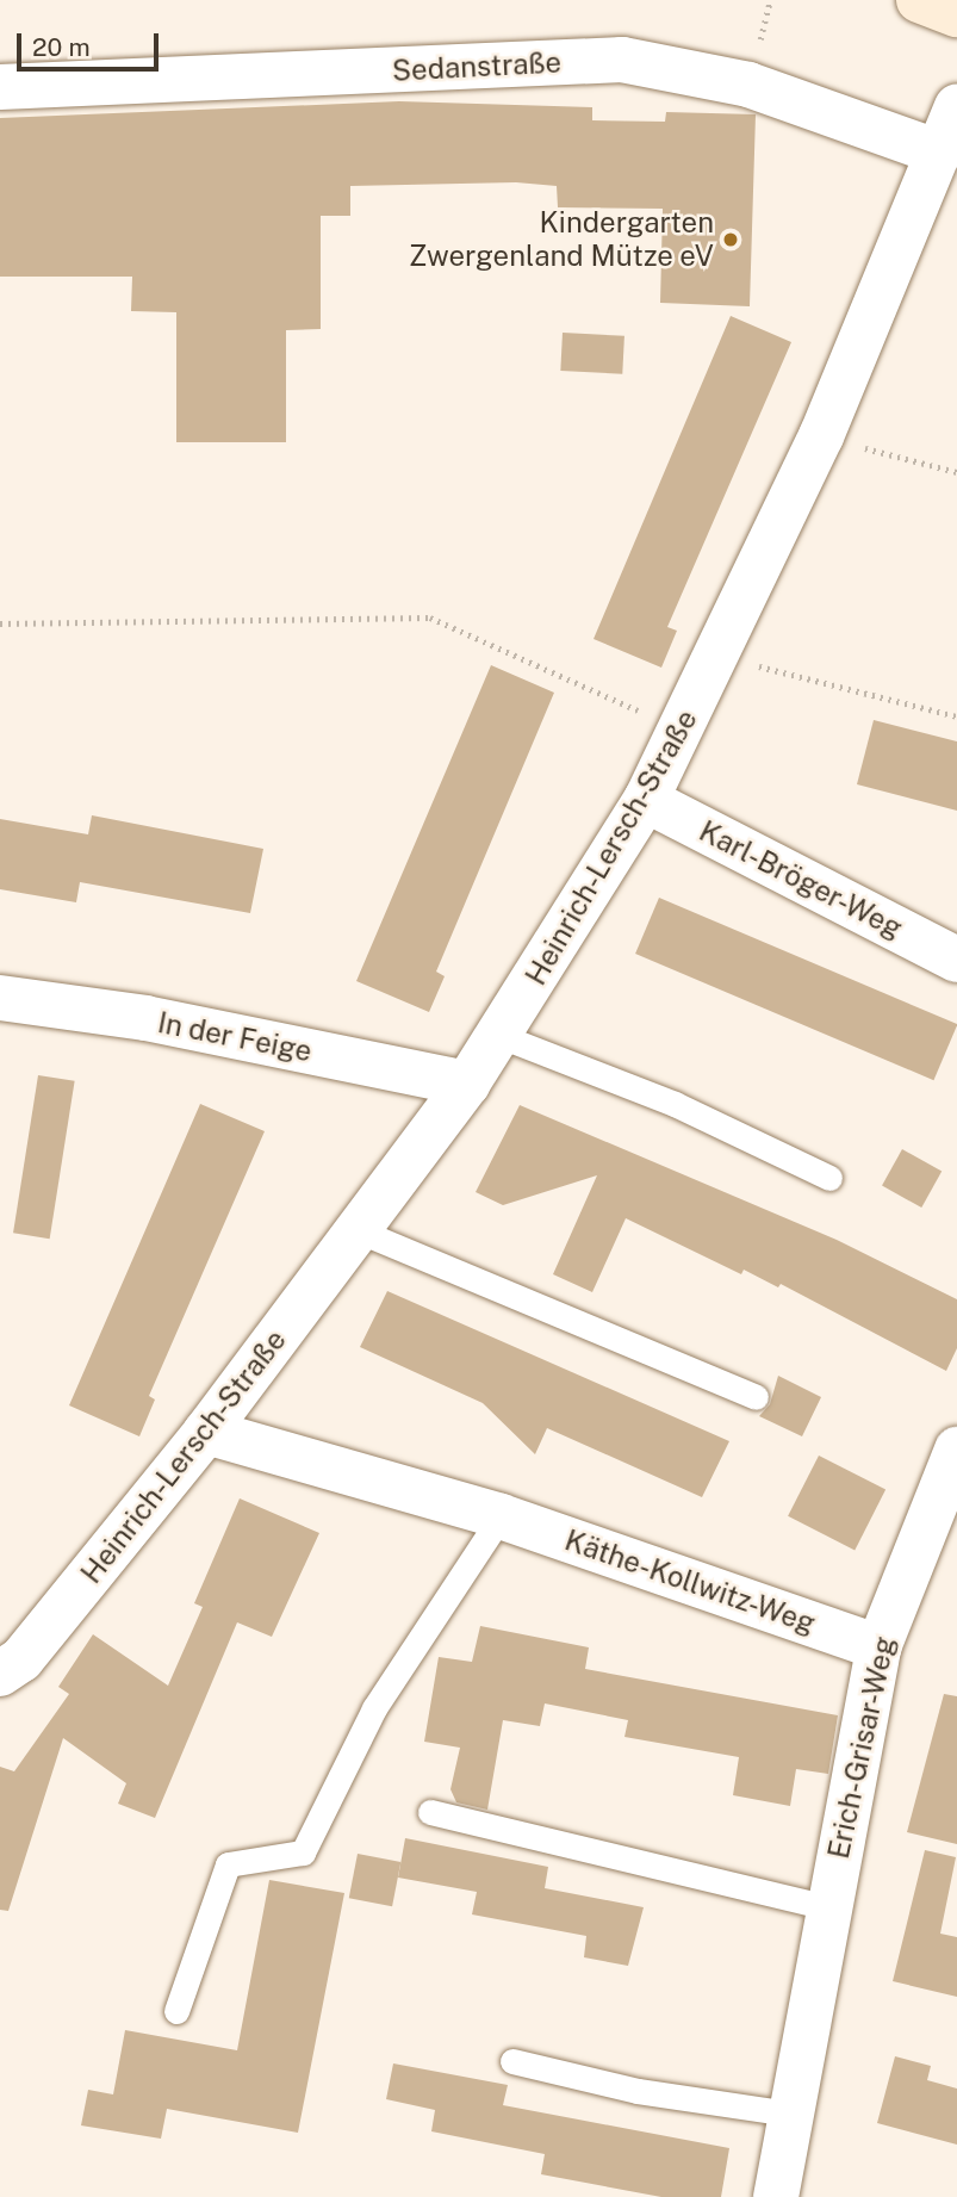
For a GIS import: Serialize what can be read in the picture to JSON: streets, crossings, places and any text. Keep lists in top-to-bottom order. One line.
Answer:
{"streets":{"street":["Sedanstraße","Heinrich-Lersch-Straße","Karl-Bröger-Weg","In der Feige","Käthe-Kollwitz-Weg","Erich-Grisar-Weg"]},"crossings":[["Sedanstraße","Heinrich-Lersch-Straße"],["Heinrich-Lersch-Straße","Karl-Bröger-Weg"],["Heinrich-Lersch-Straße","In der Feige"],["Heinrich-Lersch-Straße","Käthe-Kollwitz-Weg"],["Käthe-Kollwitz-Weg","Erich-Grisar-Weg"]],"places":["Kindergarten Zwergenland Mütze eV"],"scale_bar":"20 m"}
